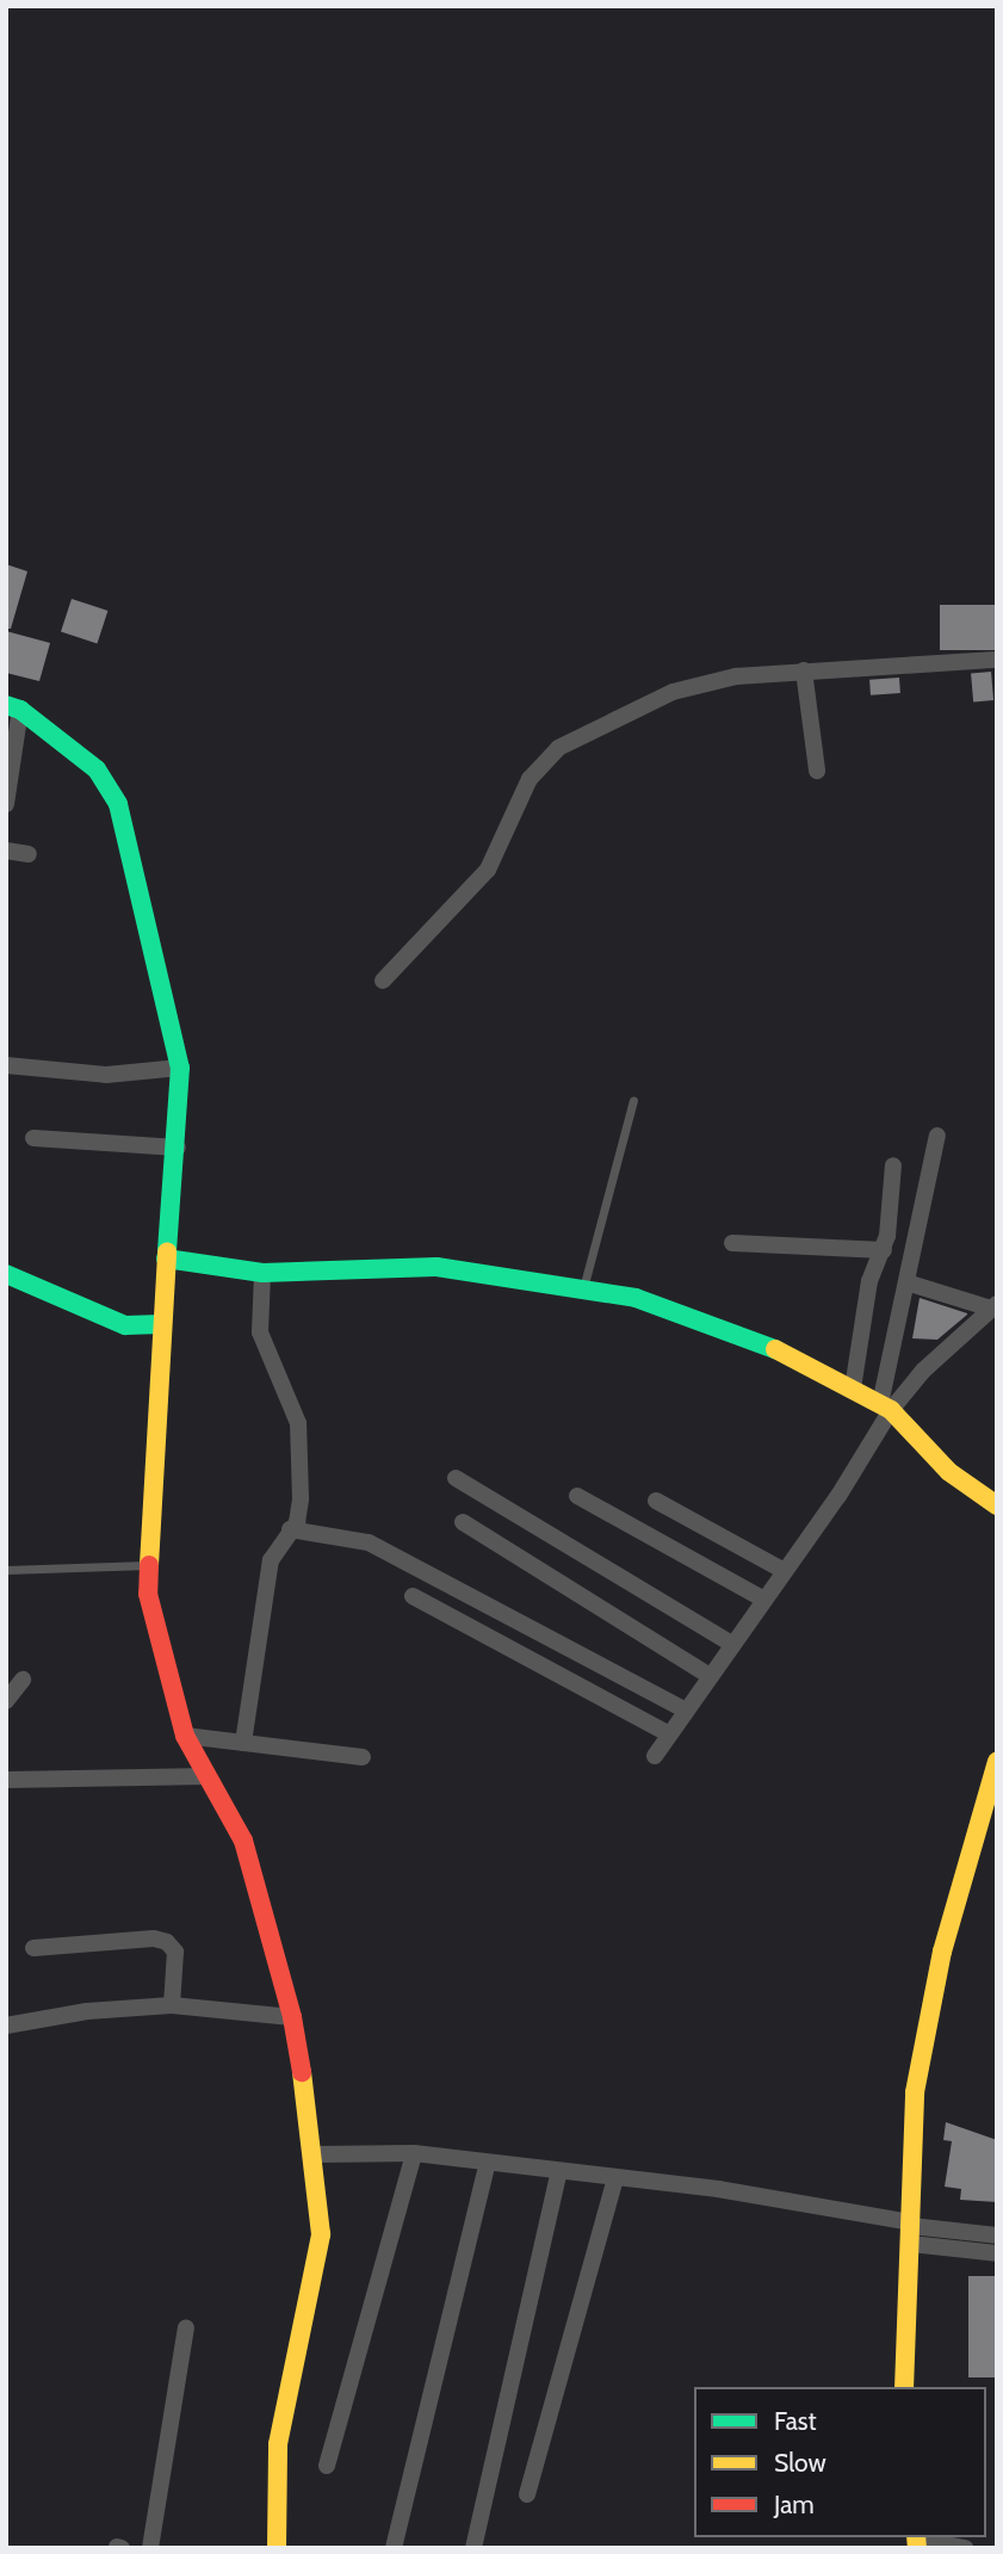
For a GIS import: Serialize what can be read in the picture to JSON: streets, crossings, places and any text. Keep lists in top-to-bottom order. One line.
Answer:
{"legend":["Fast","Slow","Jam"]}
